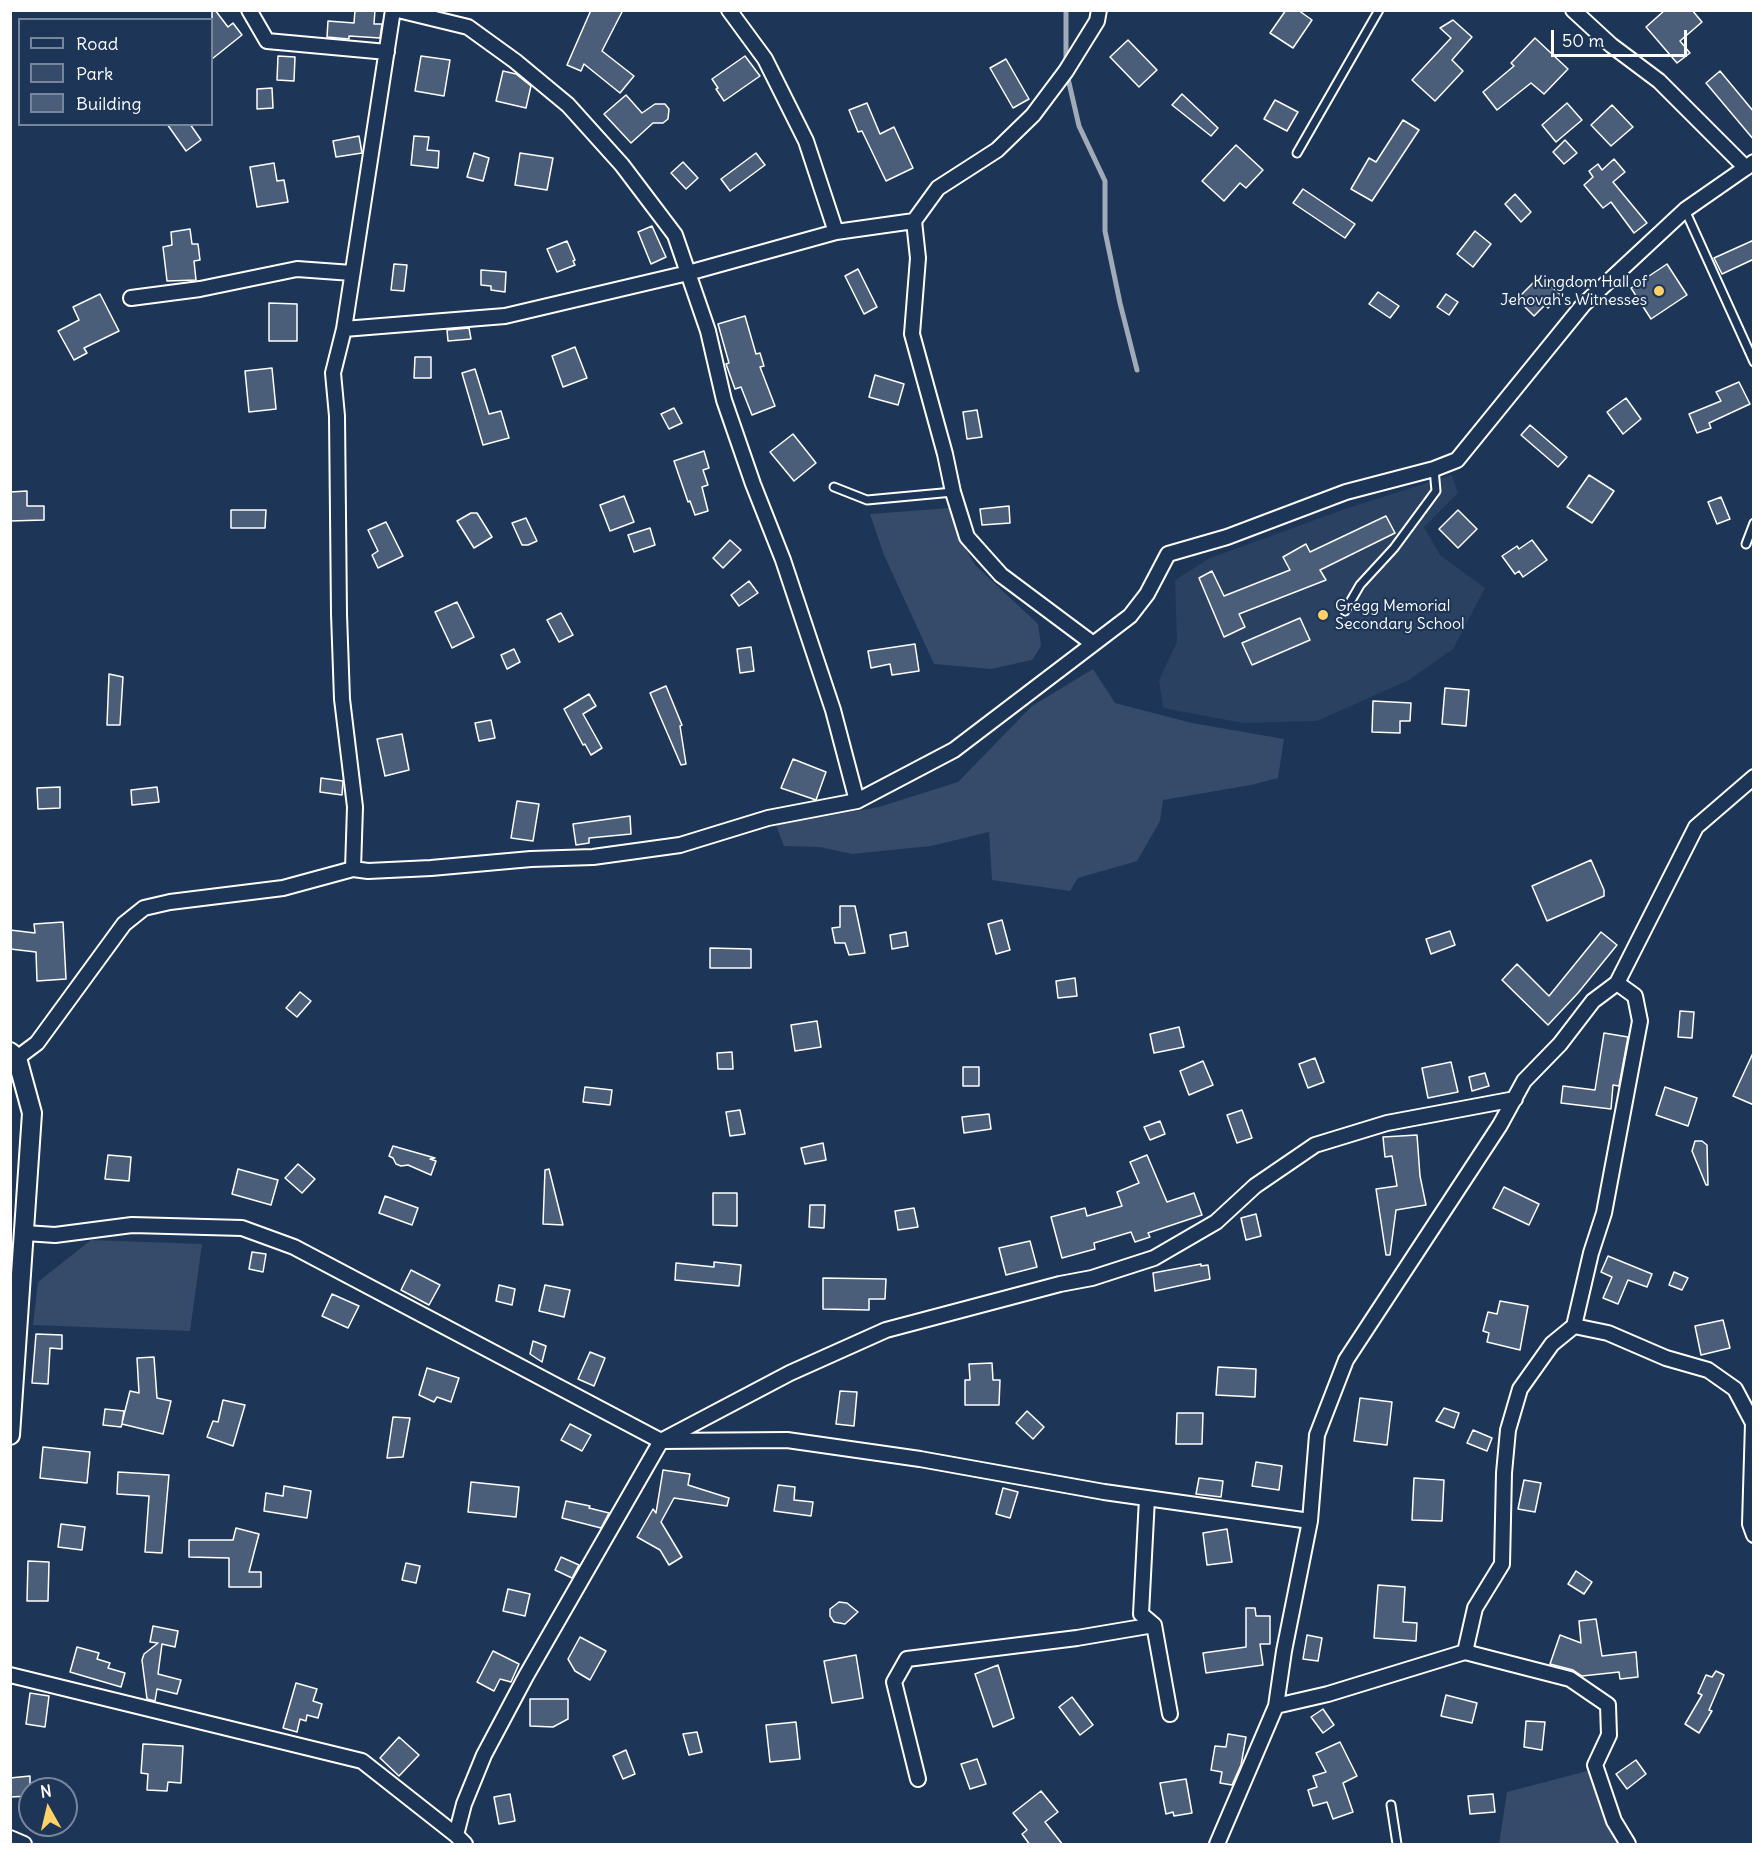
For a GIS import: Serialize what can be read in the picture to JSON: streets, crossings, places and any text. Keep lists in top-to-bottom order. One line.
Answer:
{"places":["Kingdom Hall of Jehovah's Witnesses","Gregg Memorial Secondary School"],"legend":["Road","Park","Building"],"scale_bar":"50 m","north":"top"}
